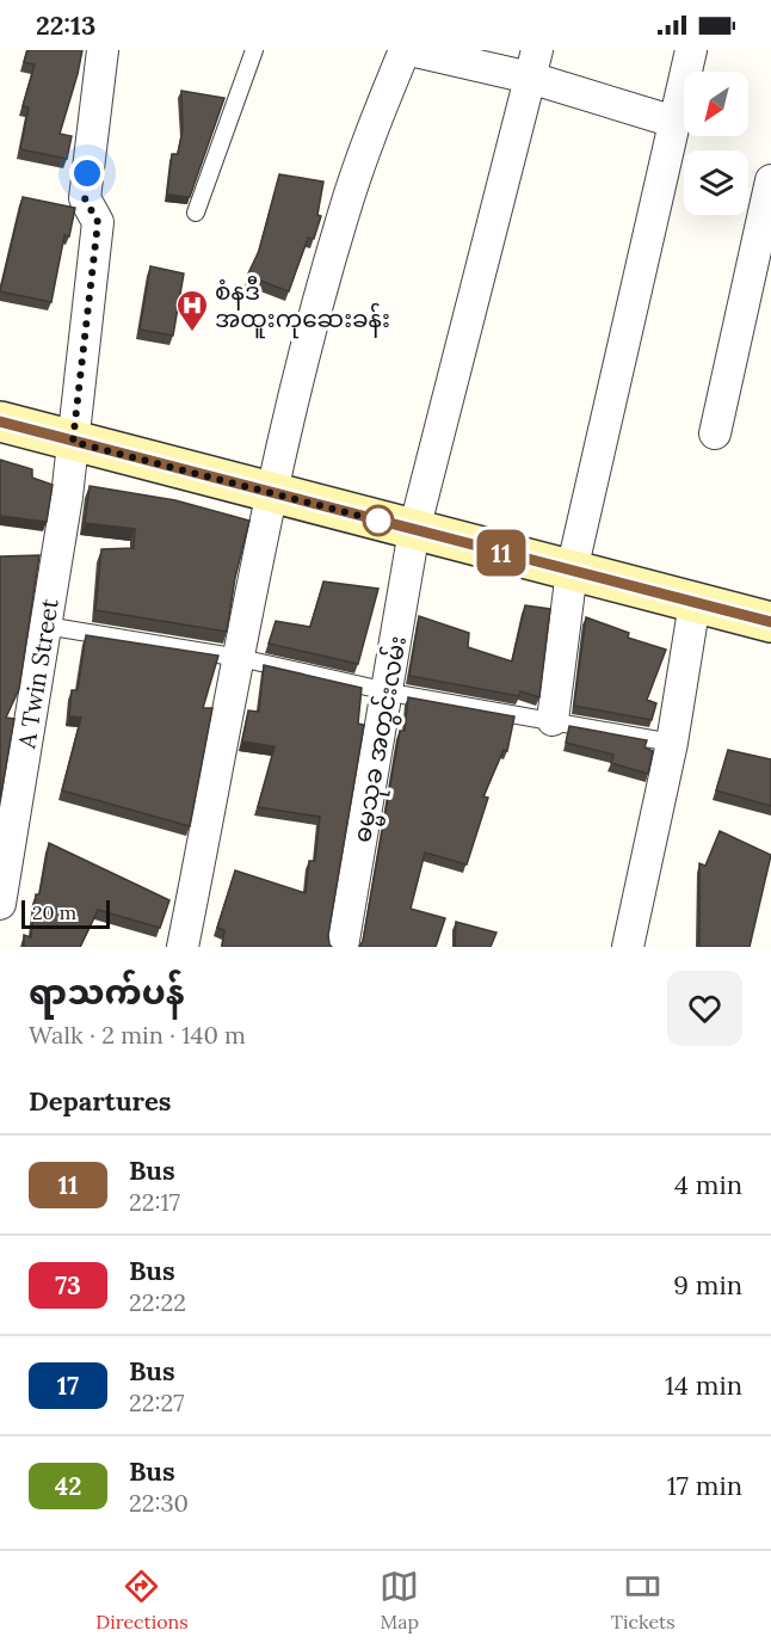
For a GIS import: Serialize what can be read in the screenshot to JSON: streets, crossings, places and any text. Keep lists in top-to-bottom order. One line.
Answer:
{"streets":{"street":["A Twin Street","ဓမ္မသုခ အတွင်းလမ်း"]},"places":{"hospital":["စံနဒီ အထူးကုဆေးခန်း"]},"lines":["bus line 11"],"scale_bar":"20 m","north":"bottom left","page":{"status":"22:13","on_map":"11","scale":"20 m","heading":[["ရာသက်ပန်","Walk · 2 min · 140 m"],"Departures"],"list":[{"mark":"11","name":"Bus","note":"22:17","value":"4 min"},{"mark":"73","name":"Bus","note":"22:22","value":"9 min"},{"mark":"17","name":"Bus","note":"22:27","value":"14 min"},{"mark":"42","name":"Bus","note":"22:30","value":"17 min"}],"tabs":["Directions","Map","Tickets"]}}
